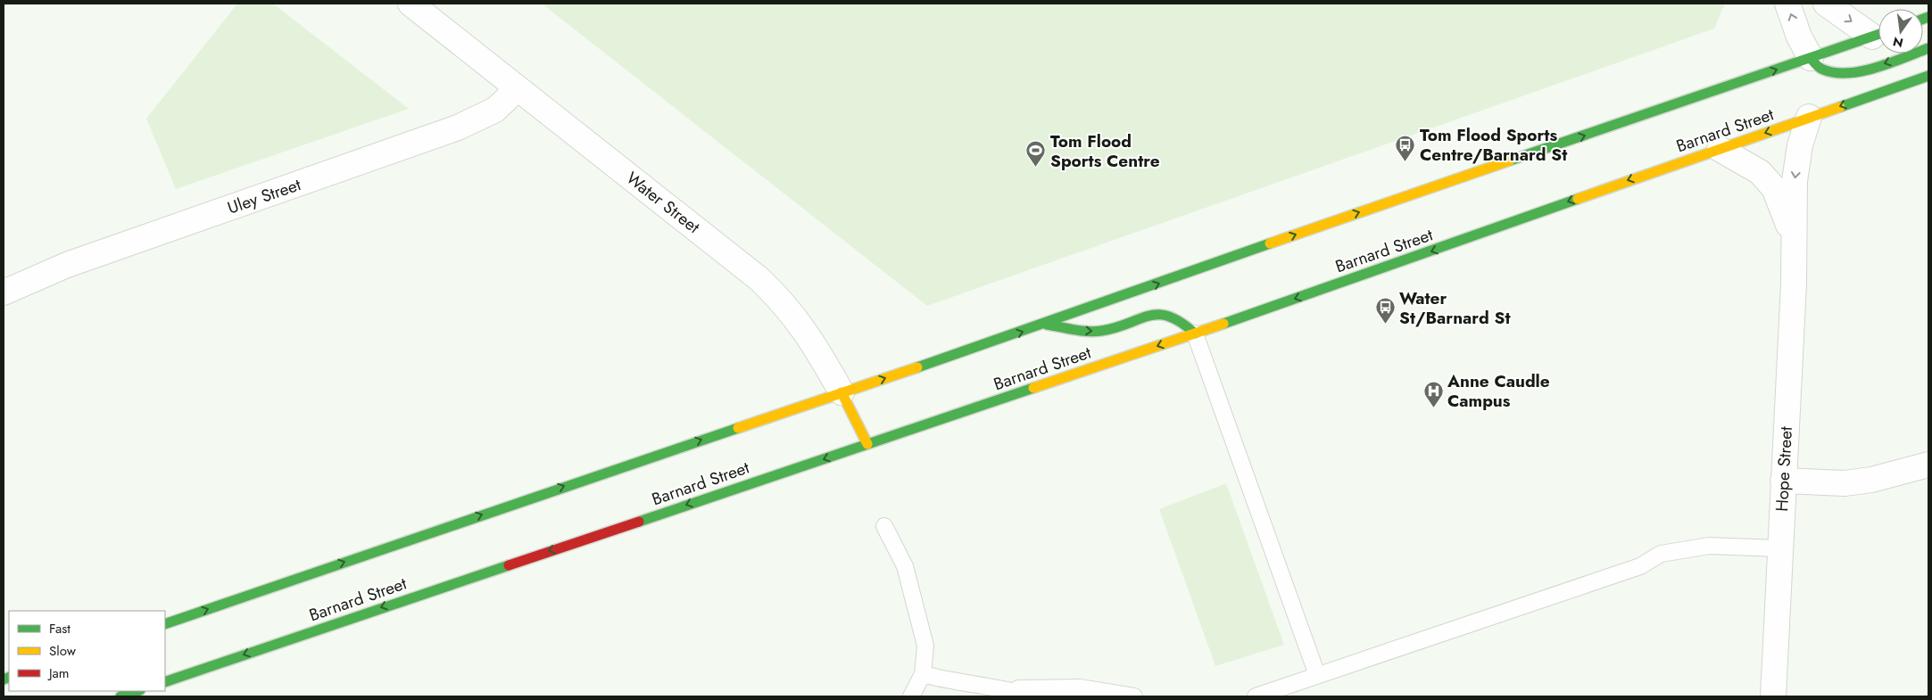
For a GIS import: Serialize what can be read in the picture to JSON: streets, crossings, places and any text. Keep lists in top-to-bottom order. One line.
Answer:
{"streets":{"main road":["Barnard Street","Water Street"],"street":["Uley Street","Hope Street"]},"crossings":[["Barnard Street","Water Street"],["Barnard Street","Hope Street"],["Uley Street","Water Street"]],"places":{"bus stop":["Tom Flood Sports Centre/Barnard St","Water St/Barnard St"],"sports":["Tom Flood Sports Centre"],"hospital":["Anne Caudle Campus"]},"legend":["Fast","Slow","Jam"],"north":"bottom"}
